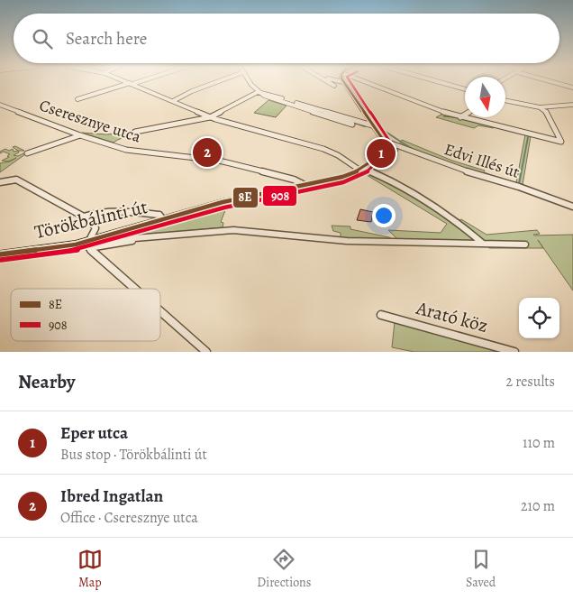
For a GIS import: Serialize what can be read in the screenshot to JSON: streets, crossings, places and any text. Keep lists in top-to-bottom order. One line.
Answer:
{"streets":{"street":["Cseresznye utca","Edvi Illés út","Törökbálinti út","Arató köz"]},"crossings":[["Cseresznye utca","Törökbálinti út"]],"lines":["transit line 8E","transit line 908"],"legend":["8E","908"],"north":"bottom","page":{"search":"Search here","pins":["2","1"],"heading":["Nearby","2 results"],"list":[{"mark":"1","name":"Eper utca","note":"Bus stop · Törökbálinti út","value":"110 m"},{"mark":"2","name":"Ibred Ingatlan","note":"Office · Cseresznye utca","value":"210 m"}],"nav":["Map","Directions","Saved"]}}
